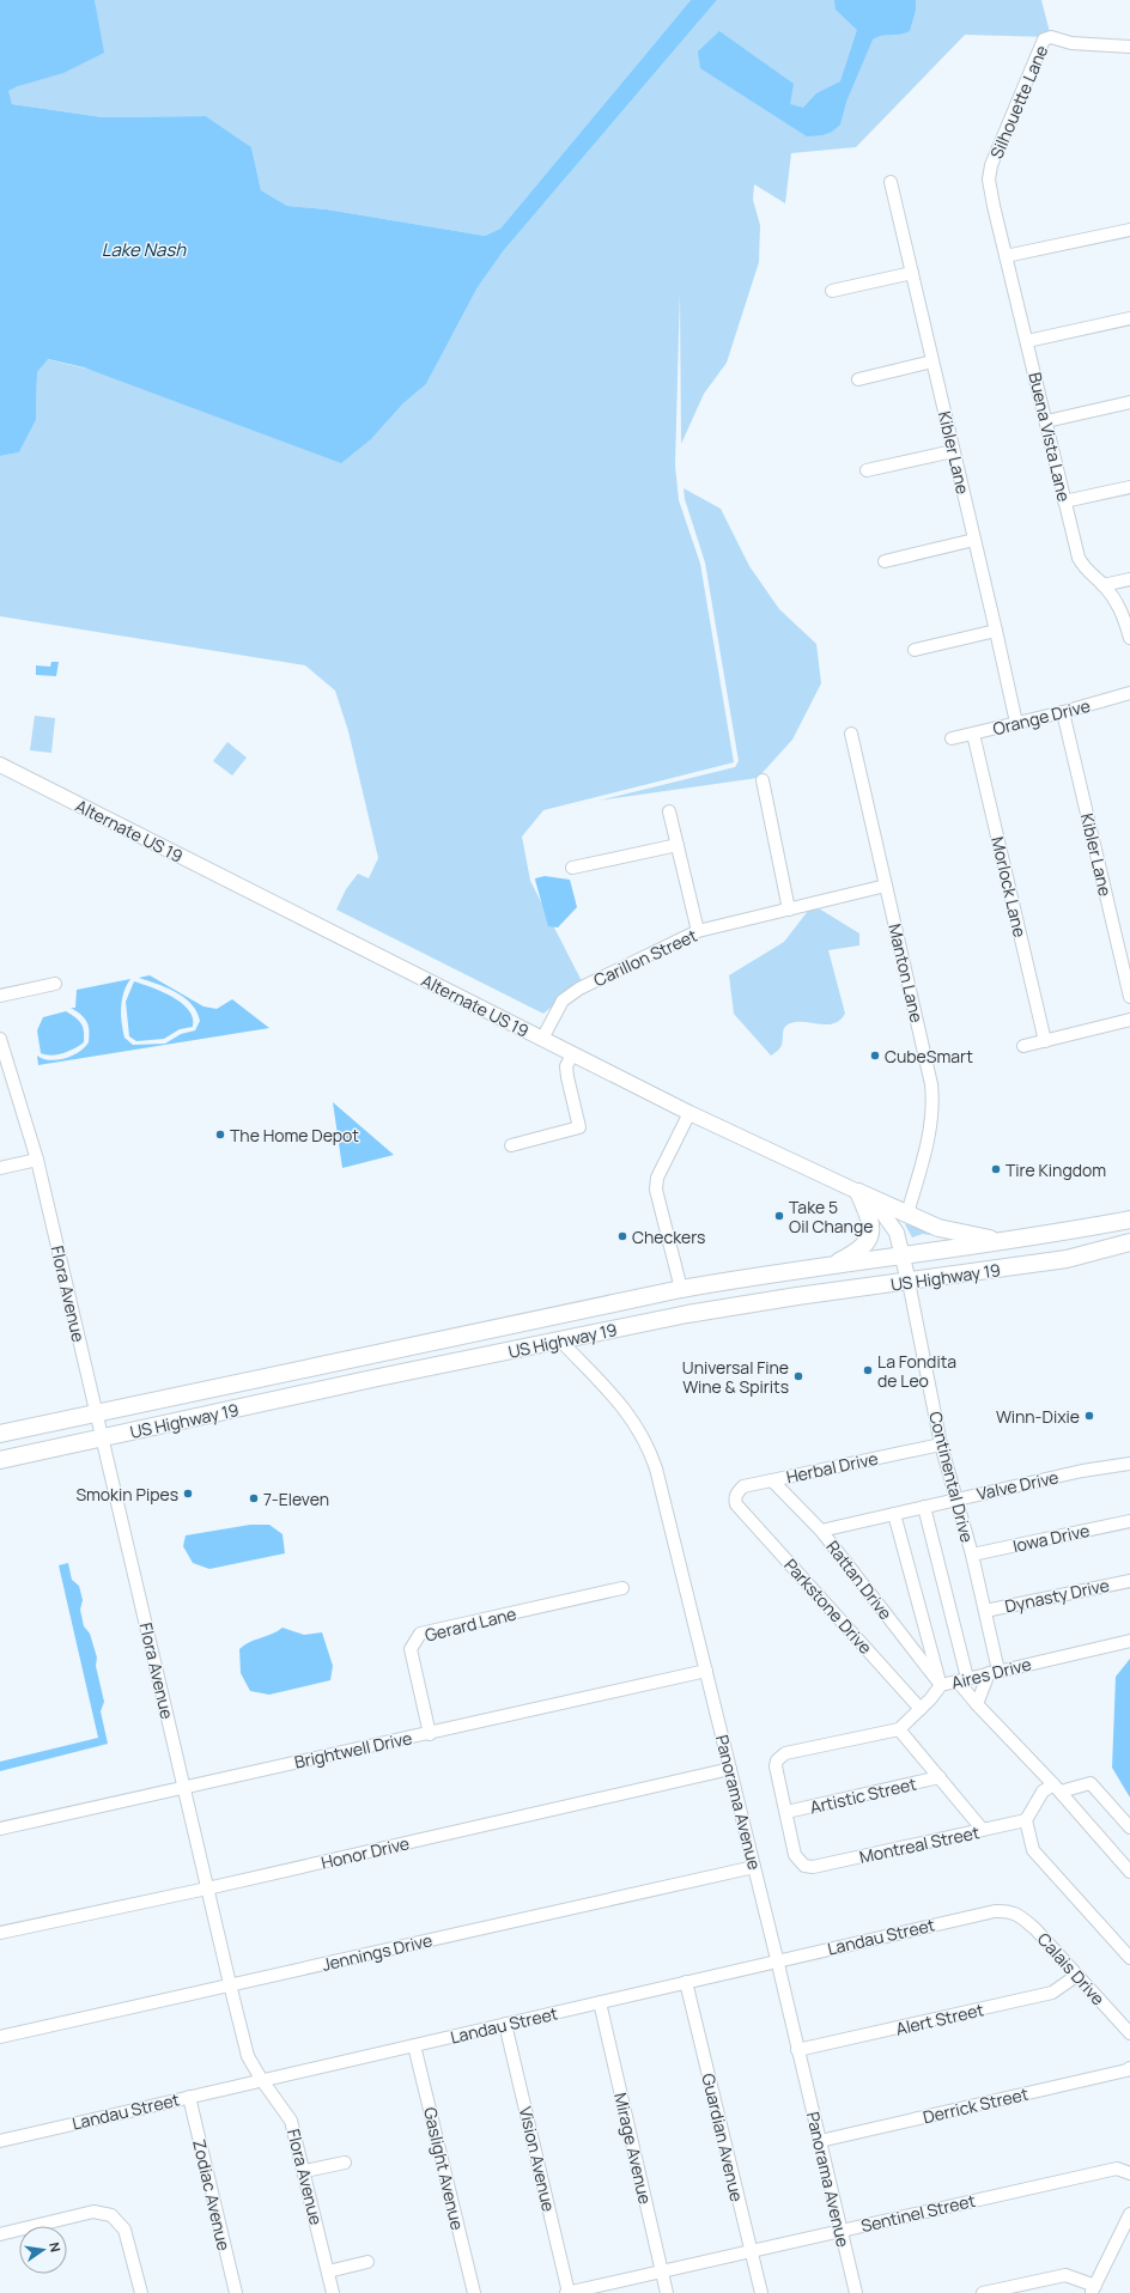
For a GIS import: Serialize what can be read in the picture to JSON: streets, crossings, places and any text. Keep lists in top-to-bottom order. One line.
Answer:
{"streets":{"highway":["US Highway 19"],"main road":["Alternate US 19"],"street":["Silhouette Lane","Buena Vista Lane","Kibler Lane","Orange Drive","Morlock Lane","Carillon Street","Manton Lane","Flora Avenue","Herbal Drive","Continental Drive","Valve Drive","Iowa Drive","Rattan Drive","Dynasty Drive","Parkstone Drive","Gerard Lane","Aires Drive","Brightwell Drive","Artistic Street","Panorama Avenue","Montreal Street","Honor Drive","Landau Street","Jennings Drive","Calais Drive","Alert Street","Derrick Street","Guardian Avenue","Mirage Avenue","Vision Avenue","Gaslight Avenue","Zodiac Avenue","Sentinel Street"]},"crossings":[["Silhouette Lane","Buena Vista Lane"],["Kibler Lane","Orange Drive"],["Orange Drive","Morlock Lane"],["Alternate US 19","Carillon Street"],["Alternate US 19","US Highway 19"],["Alternate US 19","Continental Drive"],["Carillon Street","Manton Lane"],["US Highway 19","Flora Avenue"],["US Highway 19","Continental Drive"],["US Highway 19","Panorama Avenue"],["Flora Avenue","Brightwell Drive"],["Flora Avenue","Honor Drive"],["Flora Avenue","Landau Street"],["Flora Avenue","Jennings Drive"],["Herbal Drive","Continental Drive"],["Herbal Drive","Rattan Drive"],["Herbal Drive","Parkstone Drive"],["Continental Drive","Valve Drive"],["Continental Drive","Iowa Drive"],["Continental Drive","Dynasty Drive"],["Continental Drive","Aires Drive"],["Valve Drive","Rattan Drive"],["Rattan Drive","Aires Drive"],["Parkstone Drive","Aires Drive"],["Gerard Lane","Brightwell Drive"],["Brightwell Drive","Panorama Avenue"],["Artistic Street","Montreal Street"],["Panorama Avenue","Honor Drive"],["Panorama Avenue","Landau Street"],["Panorama Avenue","Jennings Drive"],["Panorama Avenue","Alert Street"],["Panorama Avenue","Derrick Street"],["Panorama Avenue","Sentinel Street"],["Landau Street","Calais Drive"],["Landau Street","Guardian Avenue"],["Landau Street","Mirage Avenue"],["Landau Street","Vision Avenue"],["Landau Street","Gaslight Avenue"],["Landau Street","Zodiac Avenue"],["Calais Drive","Alert Street"],["Guardian Avenue","Sentinel Street"],["Mirage Avenue","Sentinel Street"],["Vision Avenue","Sentinel Street"]],"water":["Lake Nash"],"places":["CubeSmart","The Home Depot","Tire Kingdom","Take 5 Oil Change","Checkers","La Fondita de Leo","Universal Fine Wine & Spirits","Winn-Dixie","Smokin Pipes","7-Eleven"],"north":"right"}
